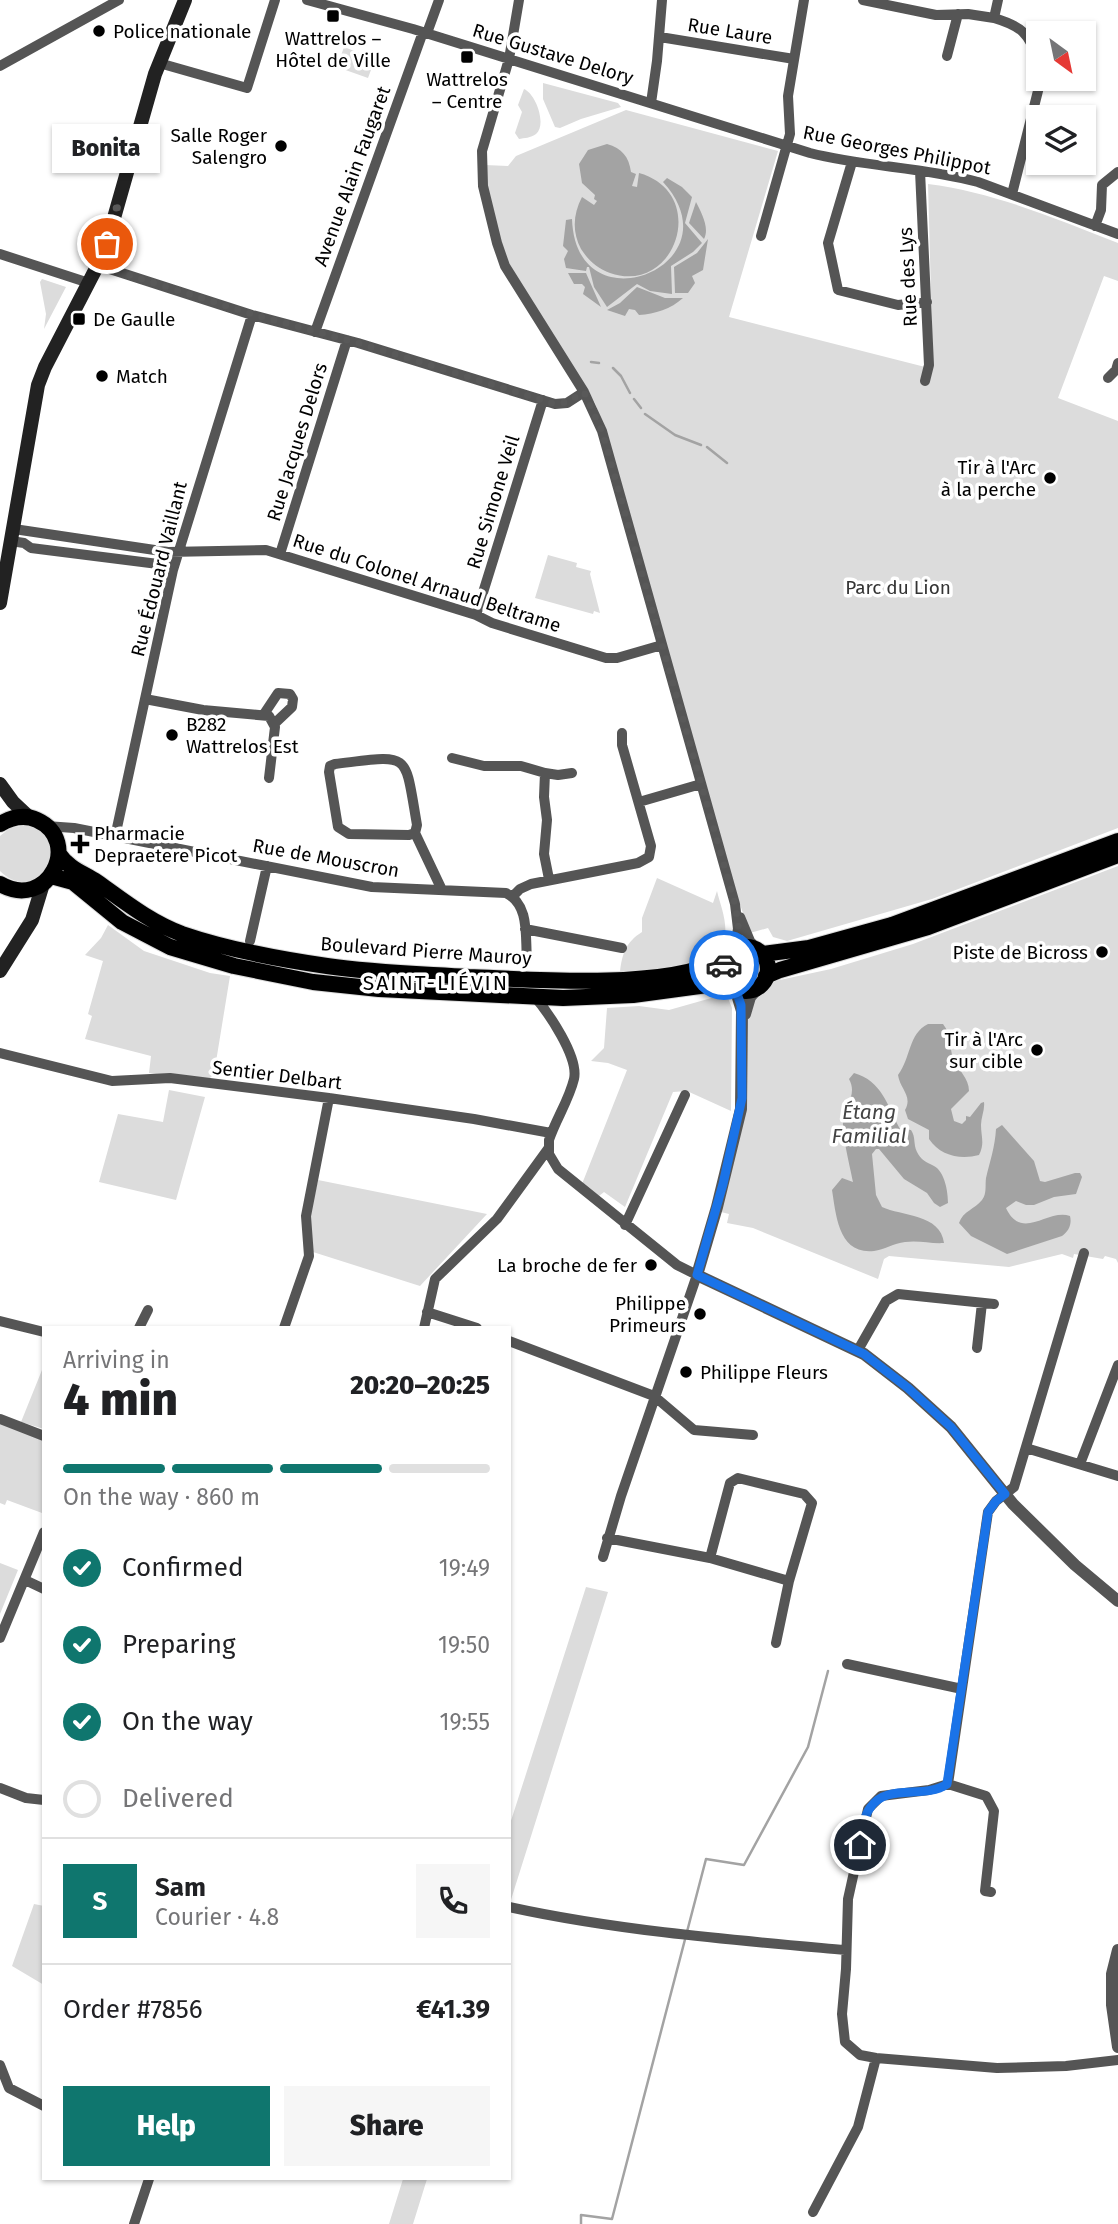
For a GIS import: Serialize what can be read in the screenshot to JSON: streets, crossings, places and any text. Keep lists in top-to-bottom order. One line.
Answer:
{"streets":{"main road":["Boulevard Pierre Mauroy"],"street":["Rue Laure","Rue Gustave Delory","Rue Georges Philippot","Avenue Alain Faugaret","Rue des Lys","Rue Jacques Delors","Rue Simone Veil","Rue Édouard Vaillant","Rue du Colonel Arnaud Beltrame","Rue de Mouscron","Sentier Delbart"]},"crossings":[["Rue Gustave Delory","Rue Georges Philippot"],["Rue Gustave Delory","Avenue Alain Faugaret"],["Rue Georges Philippot","Rue des Lys"],["Rue Jacques Delors","Rue du Colonel Arnaud Beltrame"],["Rue Simone Veil","Rue du Colonel Arnaud Beltrame"],["Rue Édouard Vaillant","Rue du Colonel Arnaud Beltrame"],["Rue Édouard Vaillant","Rue de Mouscron"],["Rue de Mouscron","Boulevard Pierre Mauroy"]],"districts":["SAINT-LIÉVIN"],"water":["Étang Familial"],"parks":["Parc du Lion"],"places":{"transit":["Wattrelos – Hôtel de Ville","Wattrelos – Centre","De Gaulle"],"other":["Police nationale","Salle Roger Salengro","Bonita","Match","Tir à l'Arc à la perche","B282 Wattrelos Est","Piste de Bicross","Tir à l'Arc sur cible","La broche de fer","Philippe Primeurs","Philippe Fleurs"],"health":["Pharmacie Depraetere Picot"]},"north":"bottom right","page":{"bubble":"Bonita","heading":["4 min","Arriving in","20:20–20:25"],"panel":["Sam","Courier · 4.8","Order #7856","€41.39"],"bar":"On the way · 860 m","list":[["Confirmed","19:49"],["Preparing","19:50"],["On the way","19:55"],"Delivered"],"round":"S","buttons":["Help","Share"]}}
